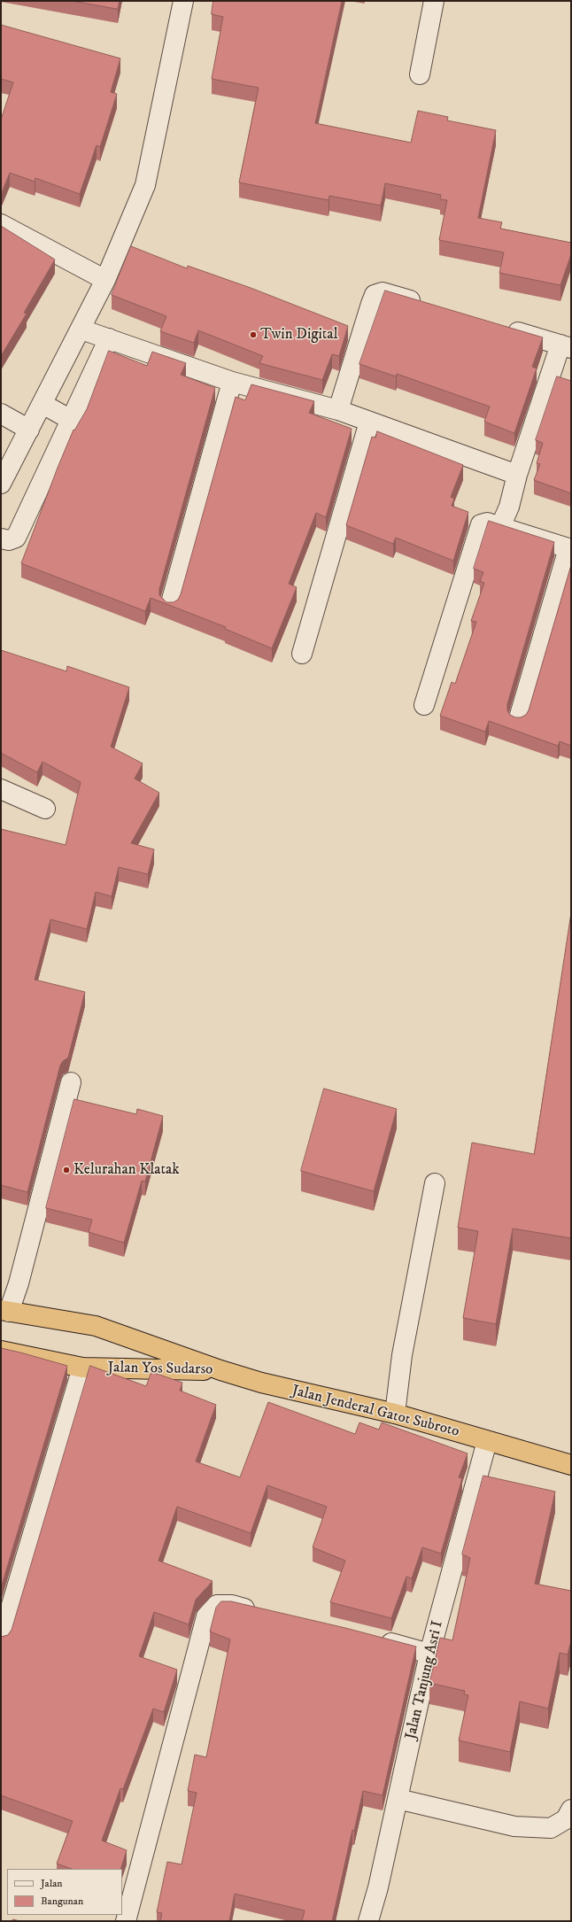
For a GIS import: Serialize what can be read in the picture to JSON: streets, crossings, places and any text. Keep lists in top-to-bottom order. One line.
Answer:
{"streets":{"highway":["Jalan Yos Sudarso","Jalan Jenderal Gatot Subroto"],"street":["Jalan Tanjung Asri I"]},"crossings":[["Jalan Yos Sudarso","Jalan Jenderal Gatot Subroto"],["Jalan Jenderal Gatot Subroto","Jalan Tanjung Asri I"]],"places":["Twin Digital","Kelurahan Klatak"],"legend":["Jalan","Bangunan"]}
